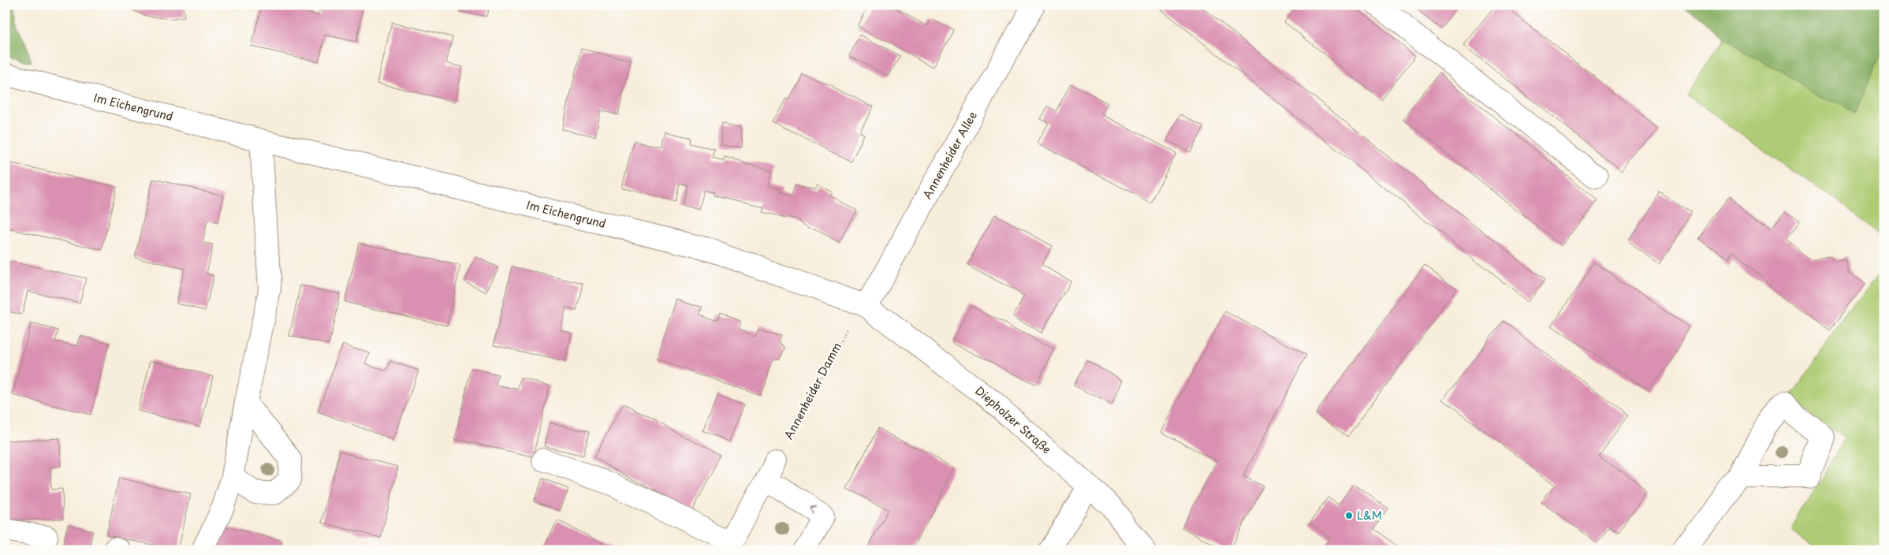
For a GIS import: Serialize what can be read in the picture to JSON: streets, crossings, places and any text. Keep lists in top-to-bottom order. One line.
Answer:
{"streets":{"street":["Im Eichengrund","Annenheider Allee","Diepholzer Straße"],"path":["Annenheider Damm"]},"crossings":[["Im Eichengrund","Annenheider Allee"],["Im Eichengrund","Annenheider Damm"],["Im Eichengrund","Diepholzer Straße"],["Annenheider Allee","Annenheider Damm"],["Annenheider Allee","Diepholzer Straße"],["Annenheider Damm","Diepholzer Straße"]],"places":["L&M"]}
